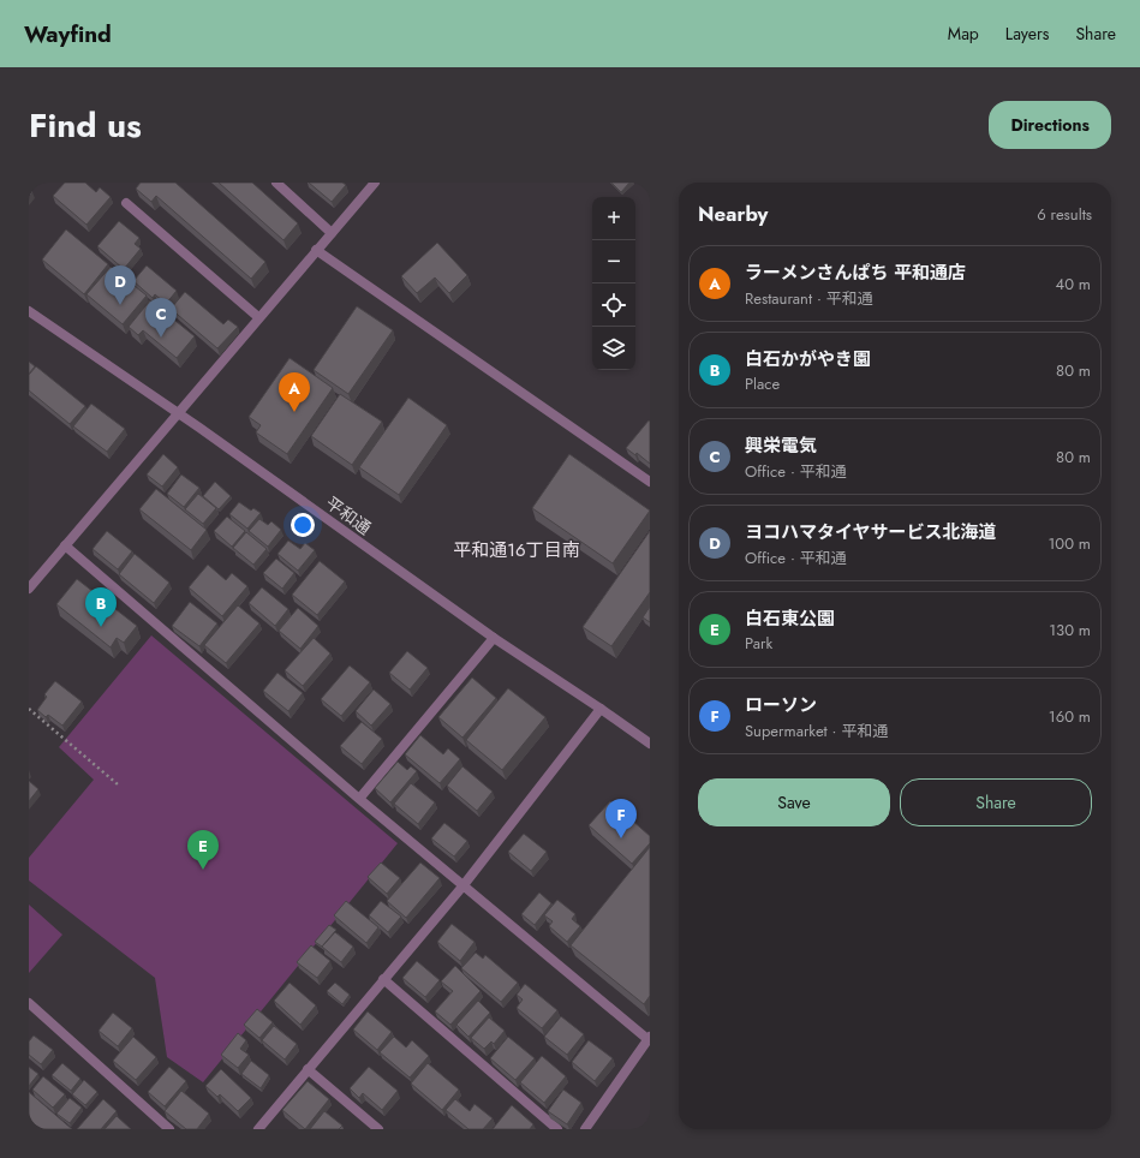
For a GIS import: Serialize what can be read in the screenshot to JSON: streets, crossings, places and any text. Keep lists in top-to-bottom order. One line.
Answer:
{"streets":{"street":["平和通"]},"districts":["平和通16丁目南"],"page":{"header":"Wayfind","nav":["Map","Layers","Share"],"title":"Find us","buttons":["Directions",["Save","Share"]],"heading":["Nearby","6 results"],"map_buttons":["+","−"],"list":[{"mark":"A","name":"ラーメンさんぱち 平和通店","note":"Restaurant · 平和通","value":"40 m"},{"mark":"B","name":"白石かがやき園","note":"Place","value":"80 m"},{"mark":"C","name":"興栄電気","note":"Office · 平和通","value":"80 m"},{"mark":"D","name":"ヨコハマタイヤサービス北海道","note":"Office · 平和通","value":"100 m"},{"mark":"E","name":"白石東公園","note":"Park","value":"130 m"},{"mark":"F","name":"ローソン","note":"Supermarket · 平和通","value":"160 m"}],"pins":["D","C","A","B","F","E"]}}
